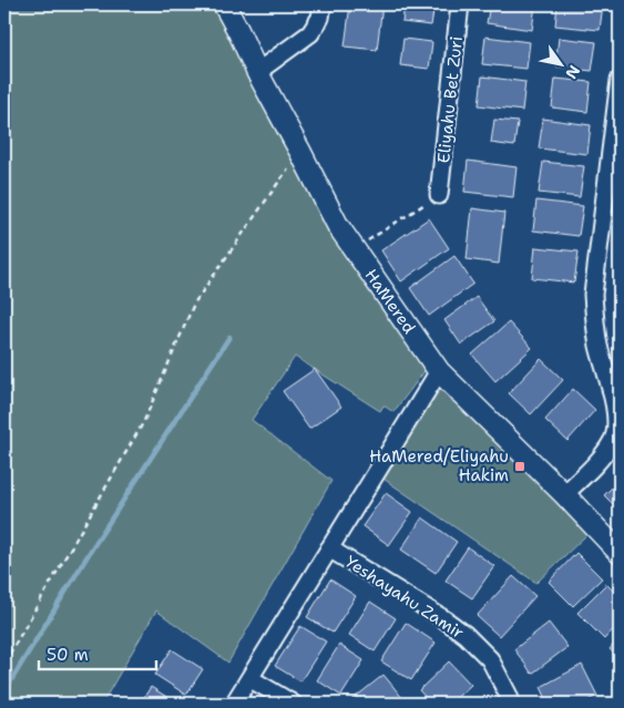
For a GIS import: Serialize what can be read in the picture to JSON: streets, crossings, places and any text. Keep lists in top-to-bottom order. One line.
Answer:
{"streets":{"street":["Eliyahu Bet Zuri","HaMered","Yeshayahu Zamir"]},"places":{"transit":["HaMered/Eliyahu Hakim"]},"scale_bar":"50 m","north":"bottom right"}
